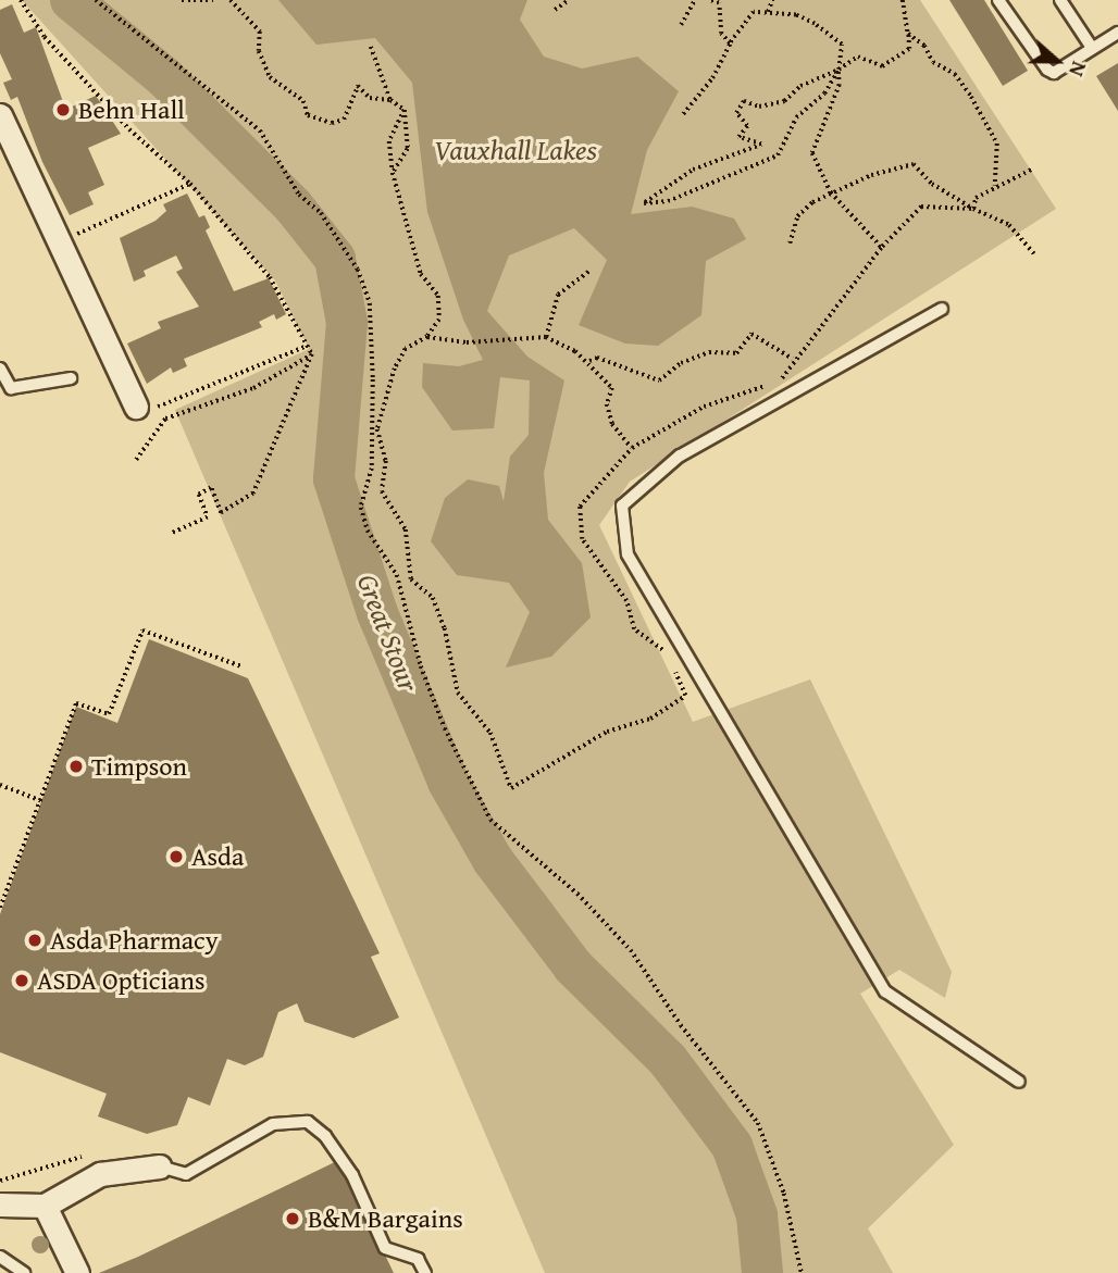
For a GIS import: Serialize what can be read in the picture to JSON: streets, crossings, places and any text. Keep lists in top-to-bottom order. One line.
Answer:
{"water":["Vauxhall Lakes","Great Stour"],"places":["Behn Hall","Timpson","Asda","Asda Pharmacy","ASDA Opticians","B&M Bargains"],"north":"right"}
